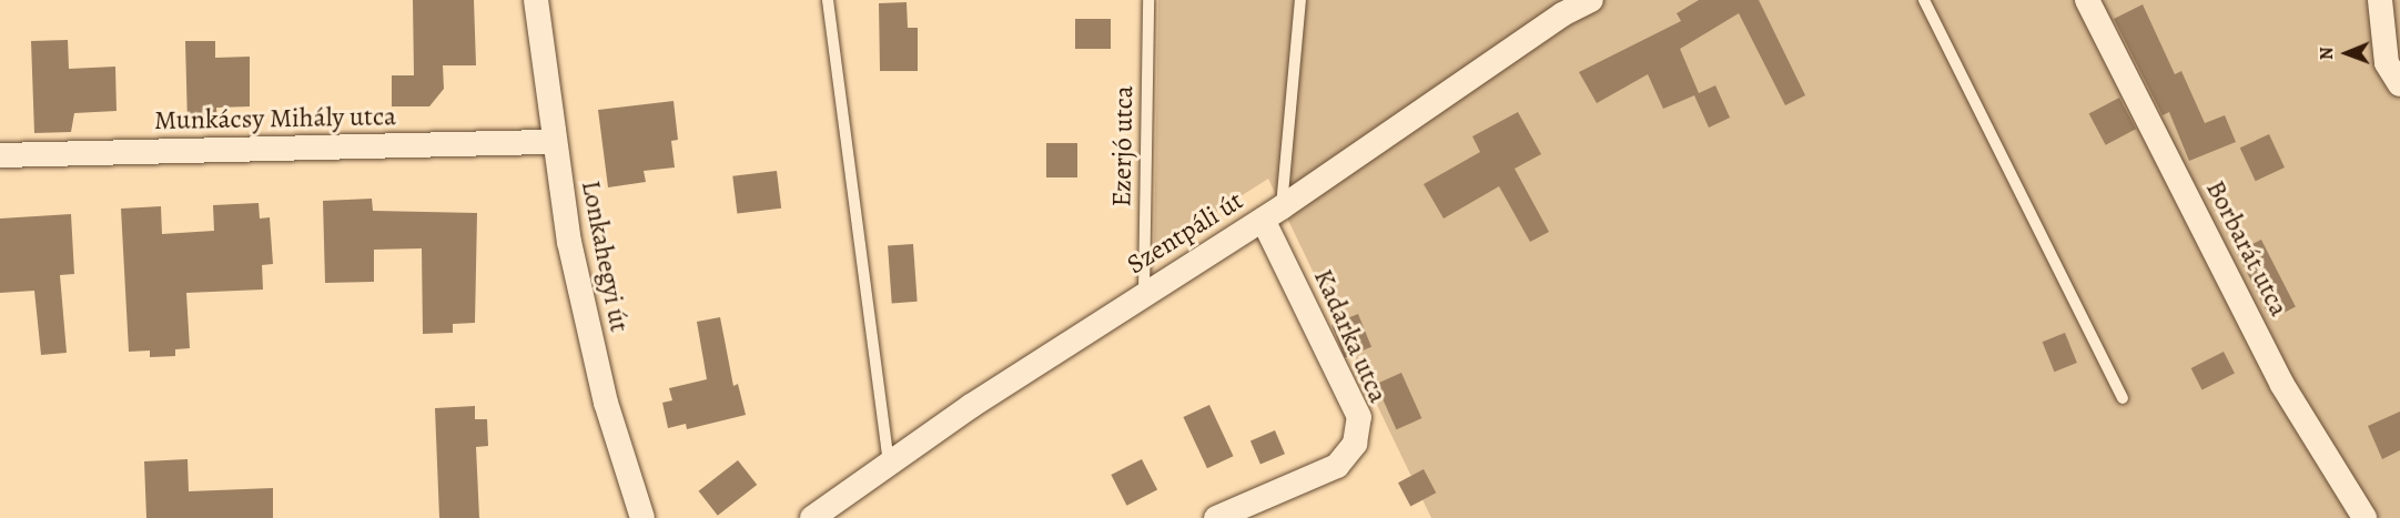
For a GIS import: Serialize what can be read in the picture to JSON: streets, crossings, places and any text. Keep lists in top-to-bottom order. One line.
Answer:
{"streets":{"street":["Munkácsy Mihály utca","Szentpáli út","Borbarát utca","Lonkahegyi út","Kadarka utca"],"lane":["Ezerjó utca"]},"crossings":[["Munkácsy Mihály utca","Lonkahegyi út"],["Ezerjó utca","Szentpáli út"],["Szentpáli út","Kadarka utca"]],"north":"left"}
